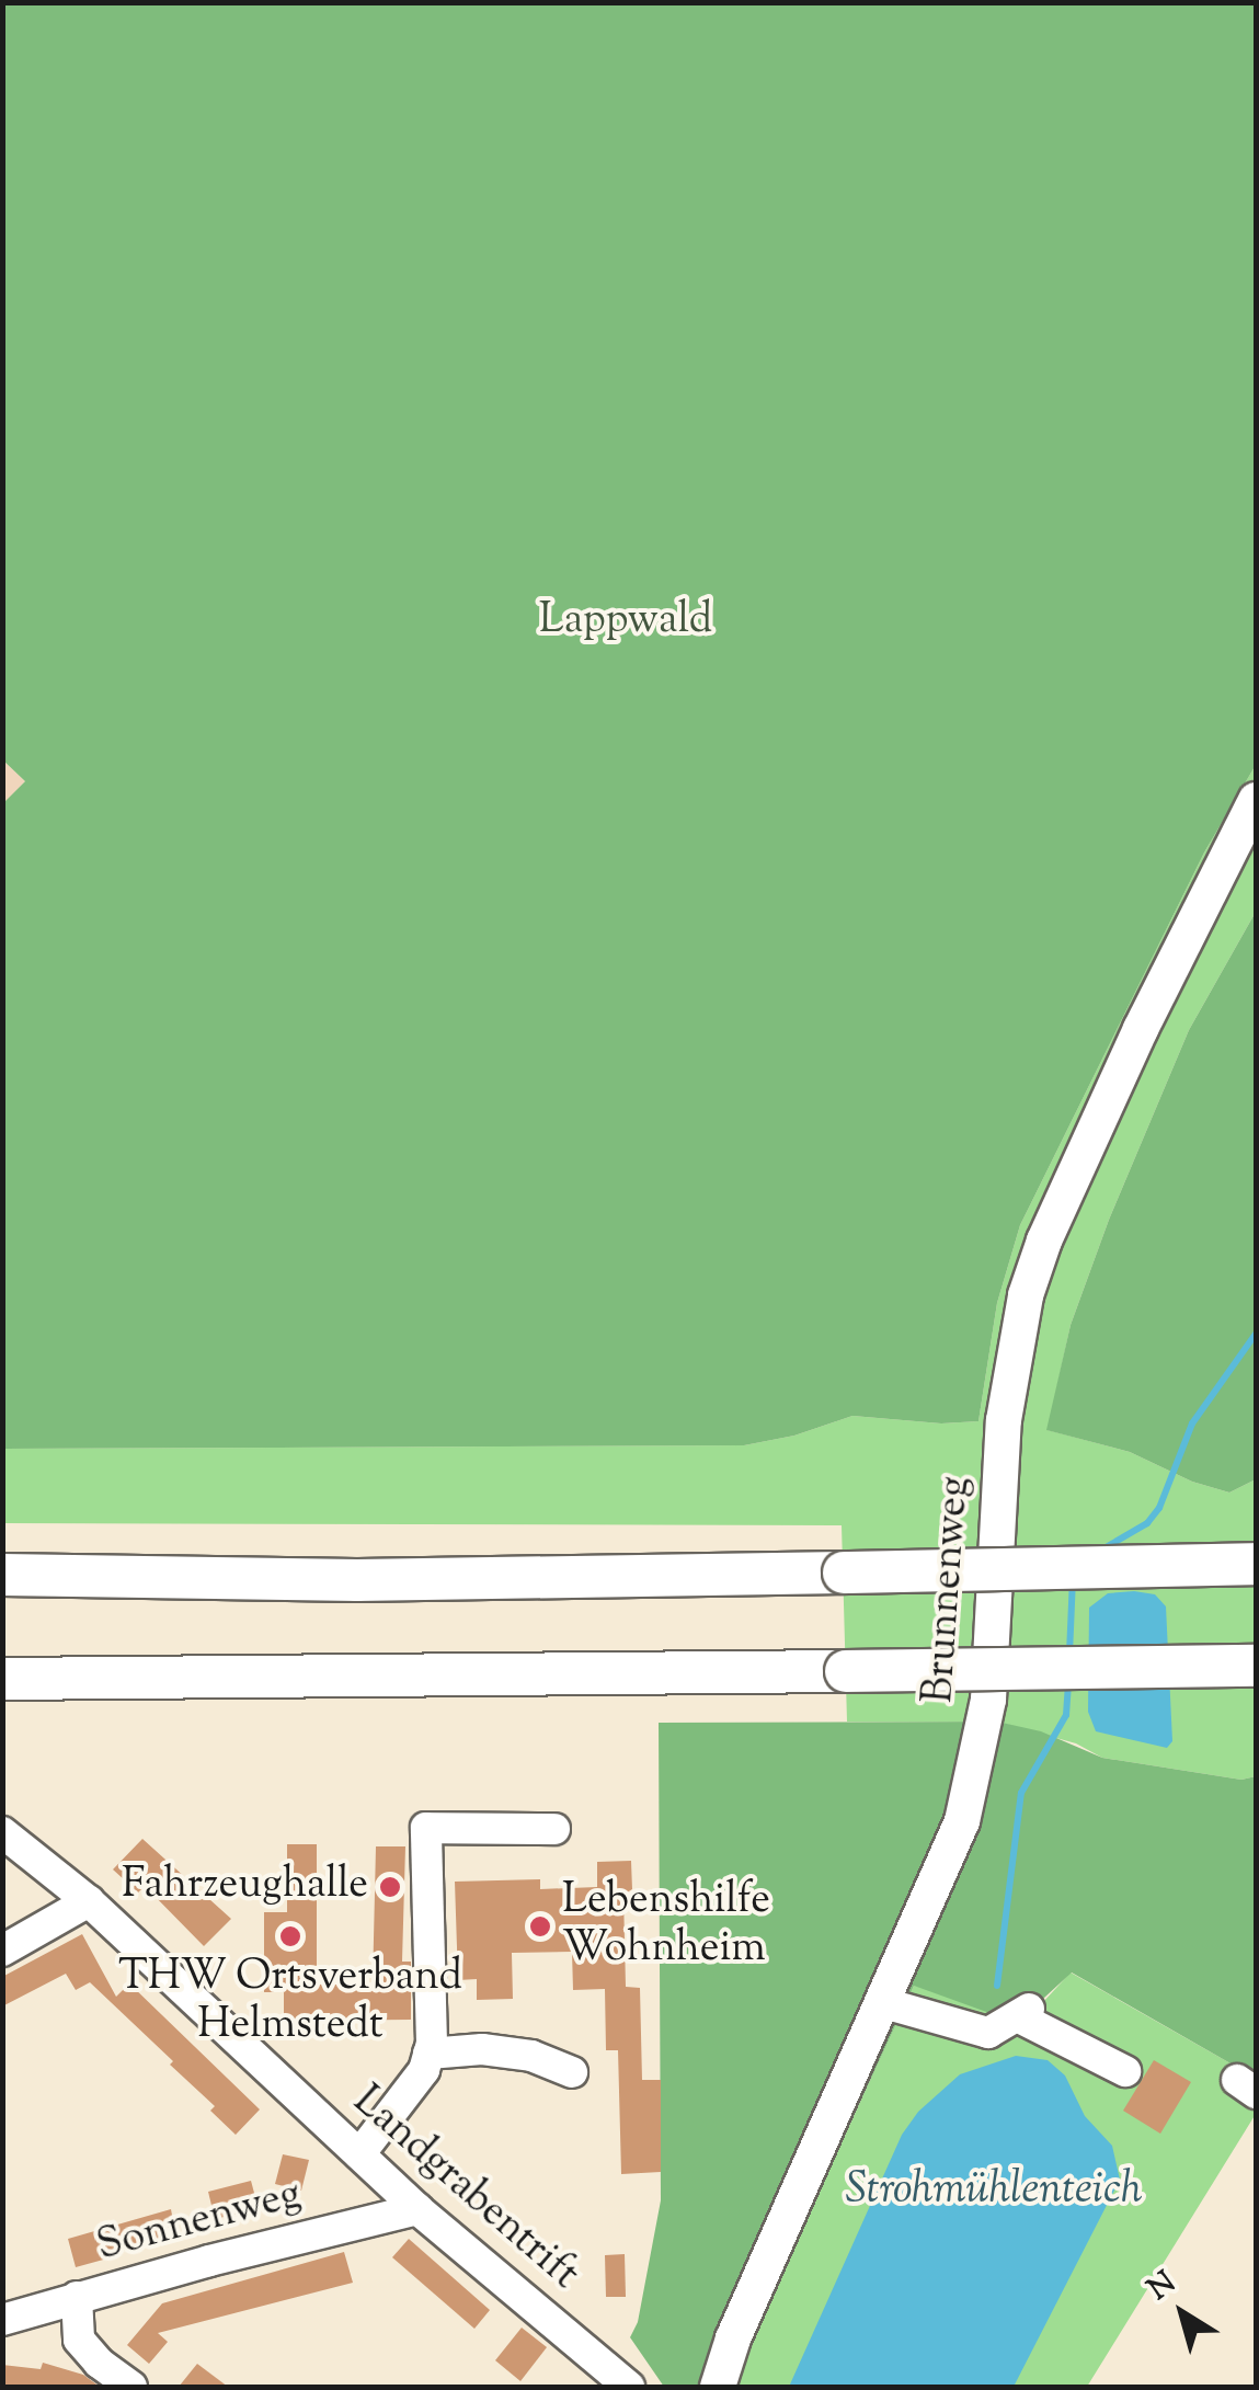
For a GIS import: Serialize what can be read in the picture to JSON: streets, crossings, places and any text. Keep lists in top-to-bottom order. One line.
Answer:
{"streets":{"main road":["Brunnenweg"],"street":["Landgrabentrift","Sonnenweg"]},"crossings":[["Landgrabentrift","Sonnenweg"]],"water":["Strohmühlenteich"],"parks":["Lappwald"],"places":["Fahrzeughalle","Lebenshilfe Wohnheim","THW Ortsverband Helmstedt"],"north":"top left"}
